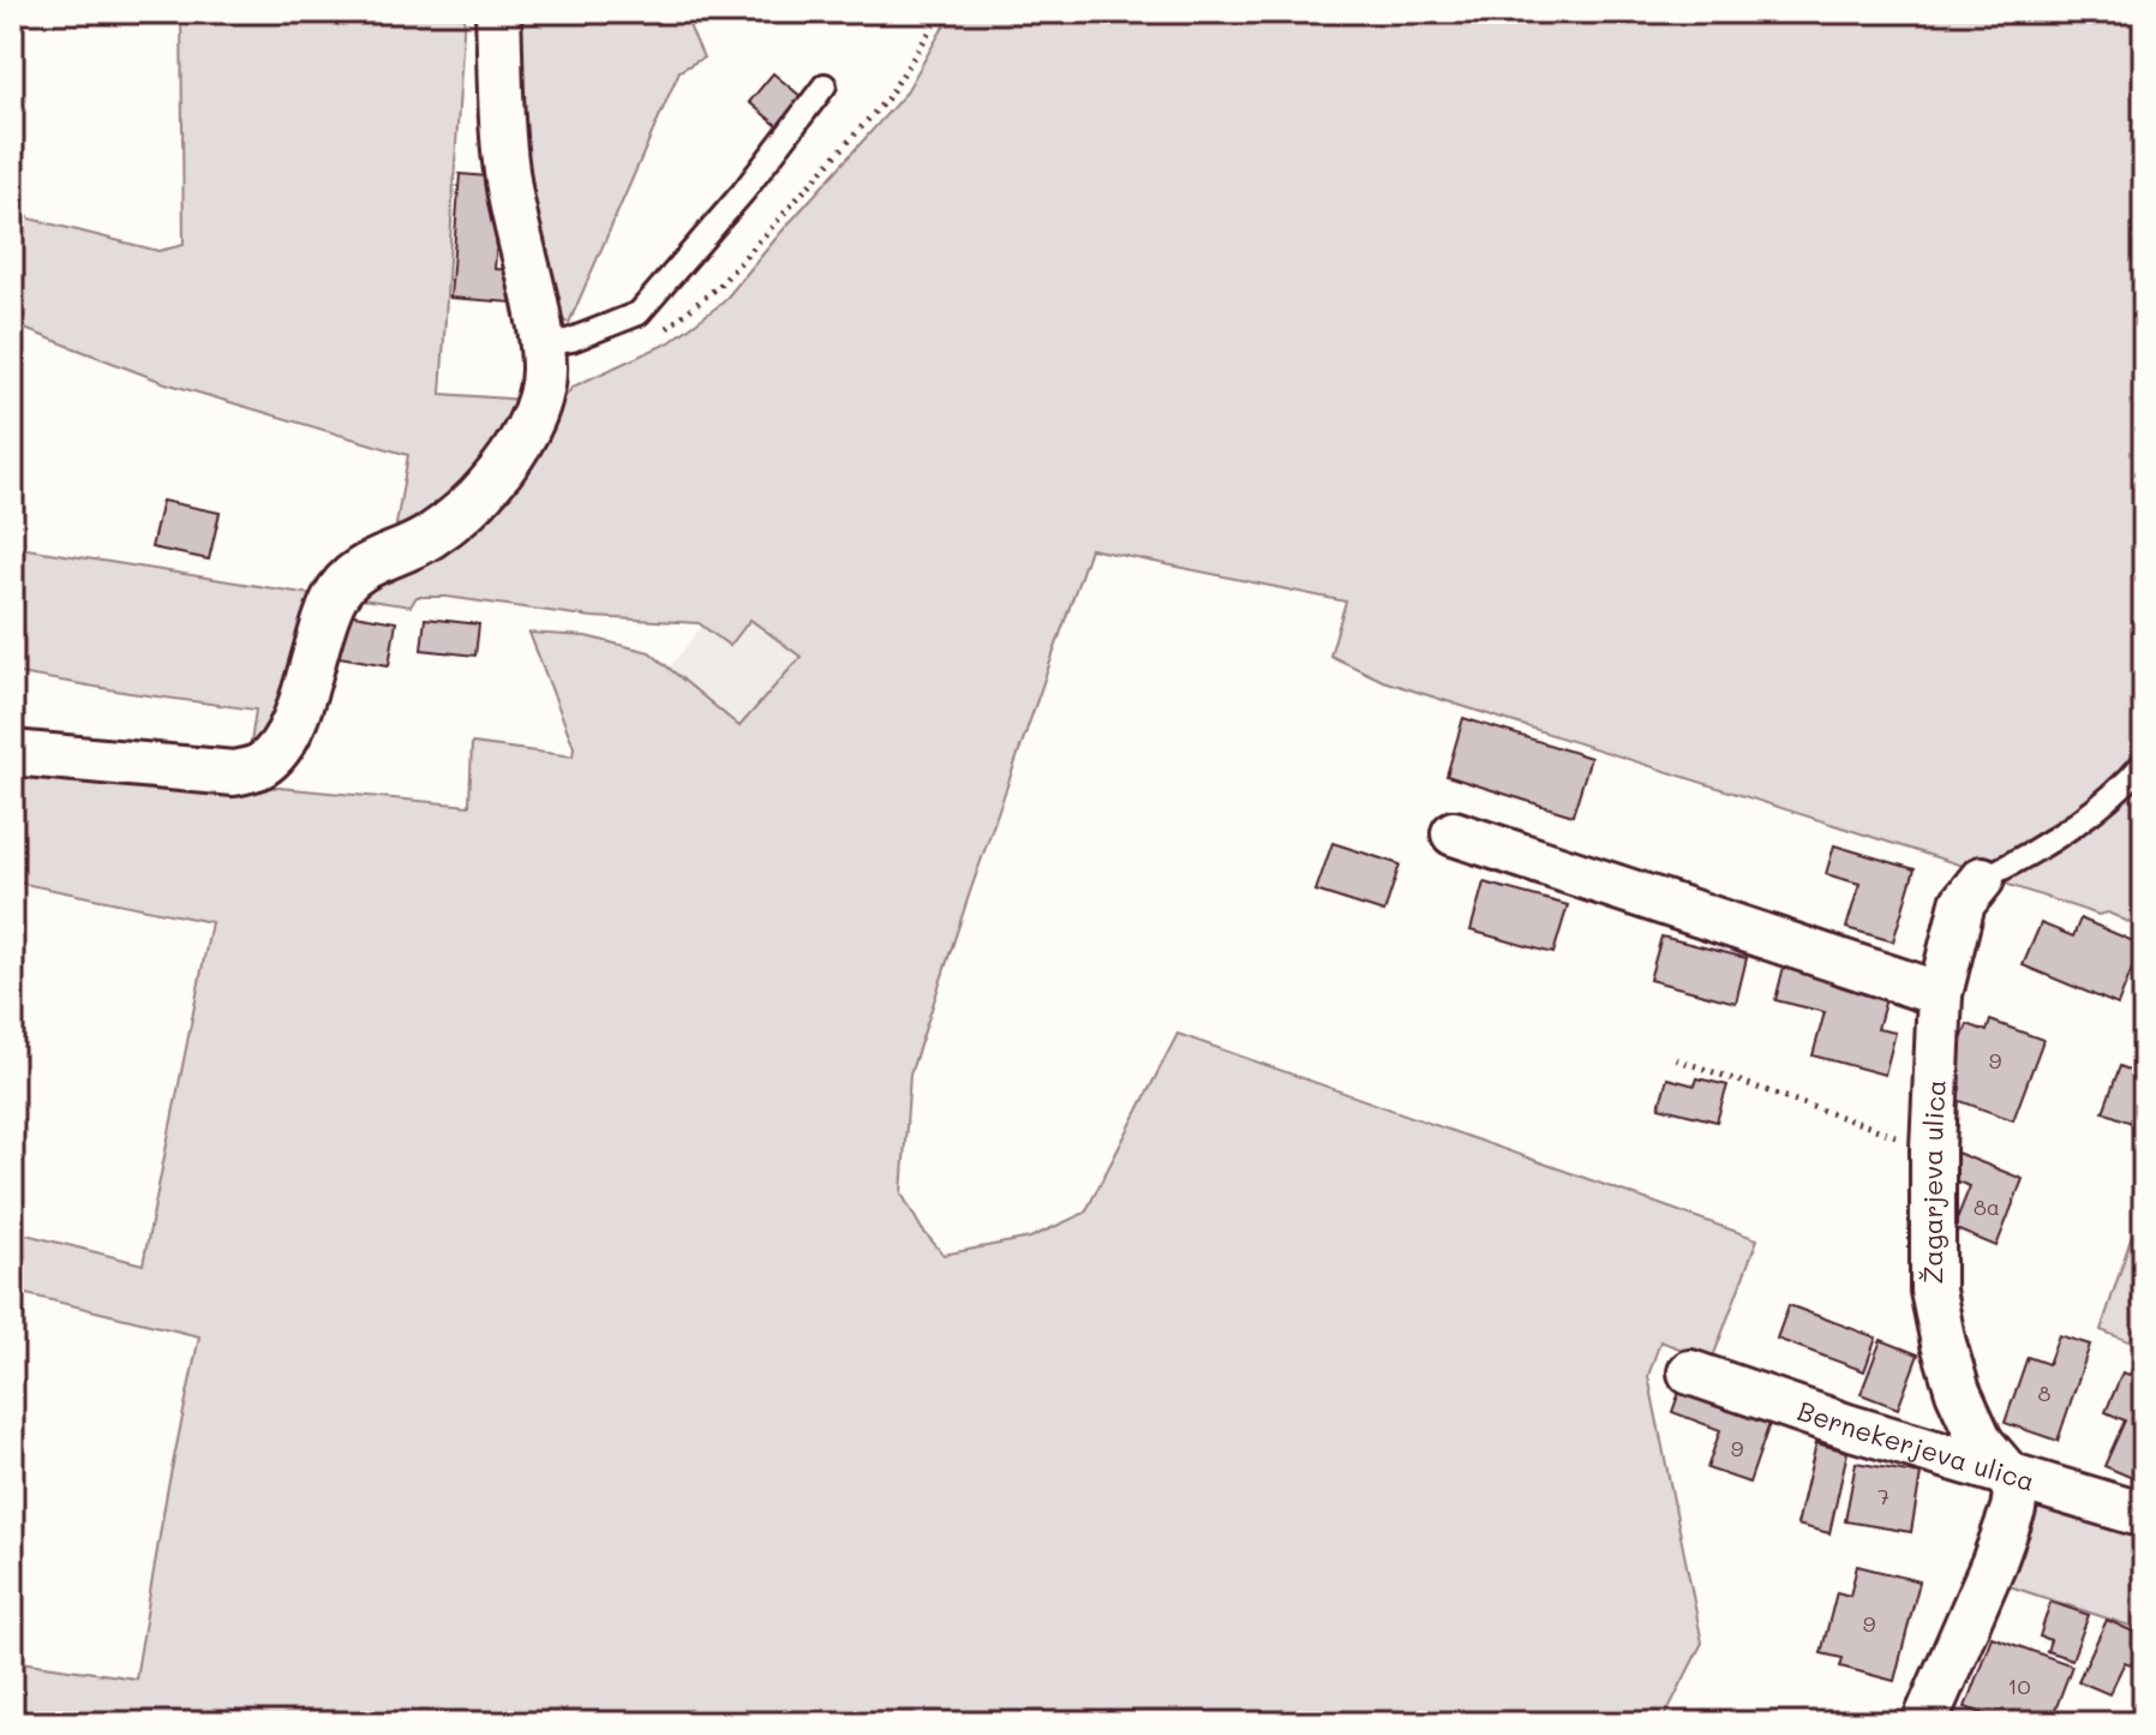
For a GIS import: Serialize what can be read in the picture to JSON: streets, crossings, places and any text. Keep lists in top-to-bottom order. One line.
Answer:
{"streets":{"street":["Žagarjeva ulica","Bernekerjeva ulica"]},"crossings":[["Žagarjeva ulica","Bernekerjeva ulica"]],"house_numbers":["9","8a","8","9","7","9","10"]}
